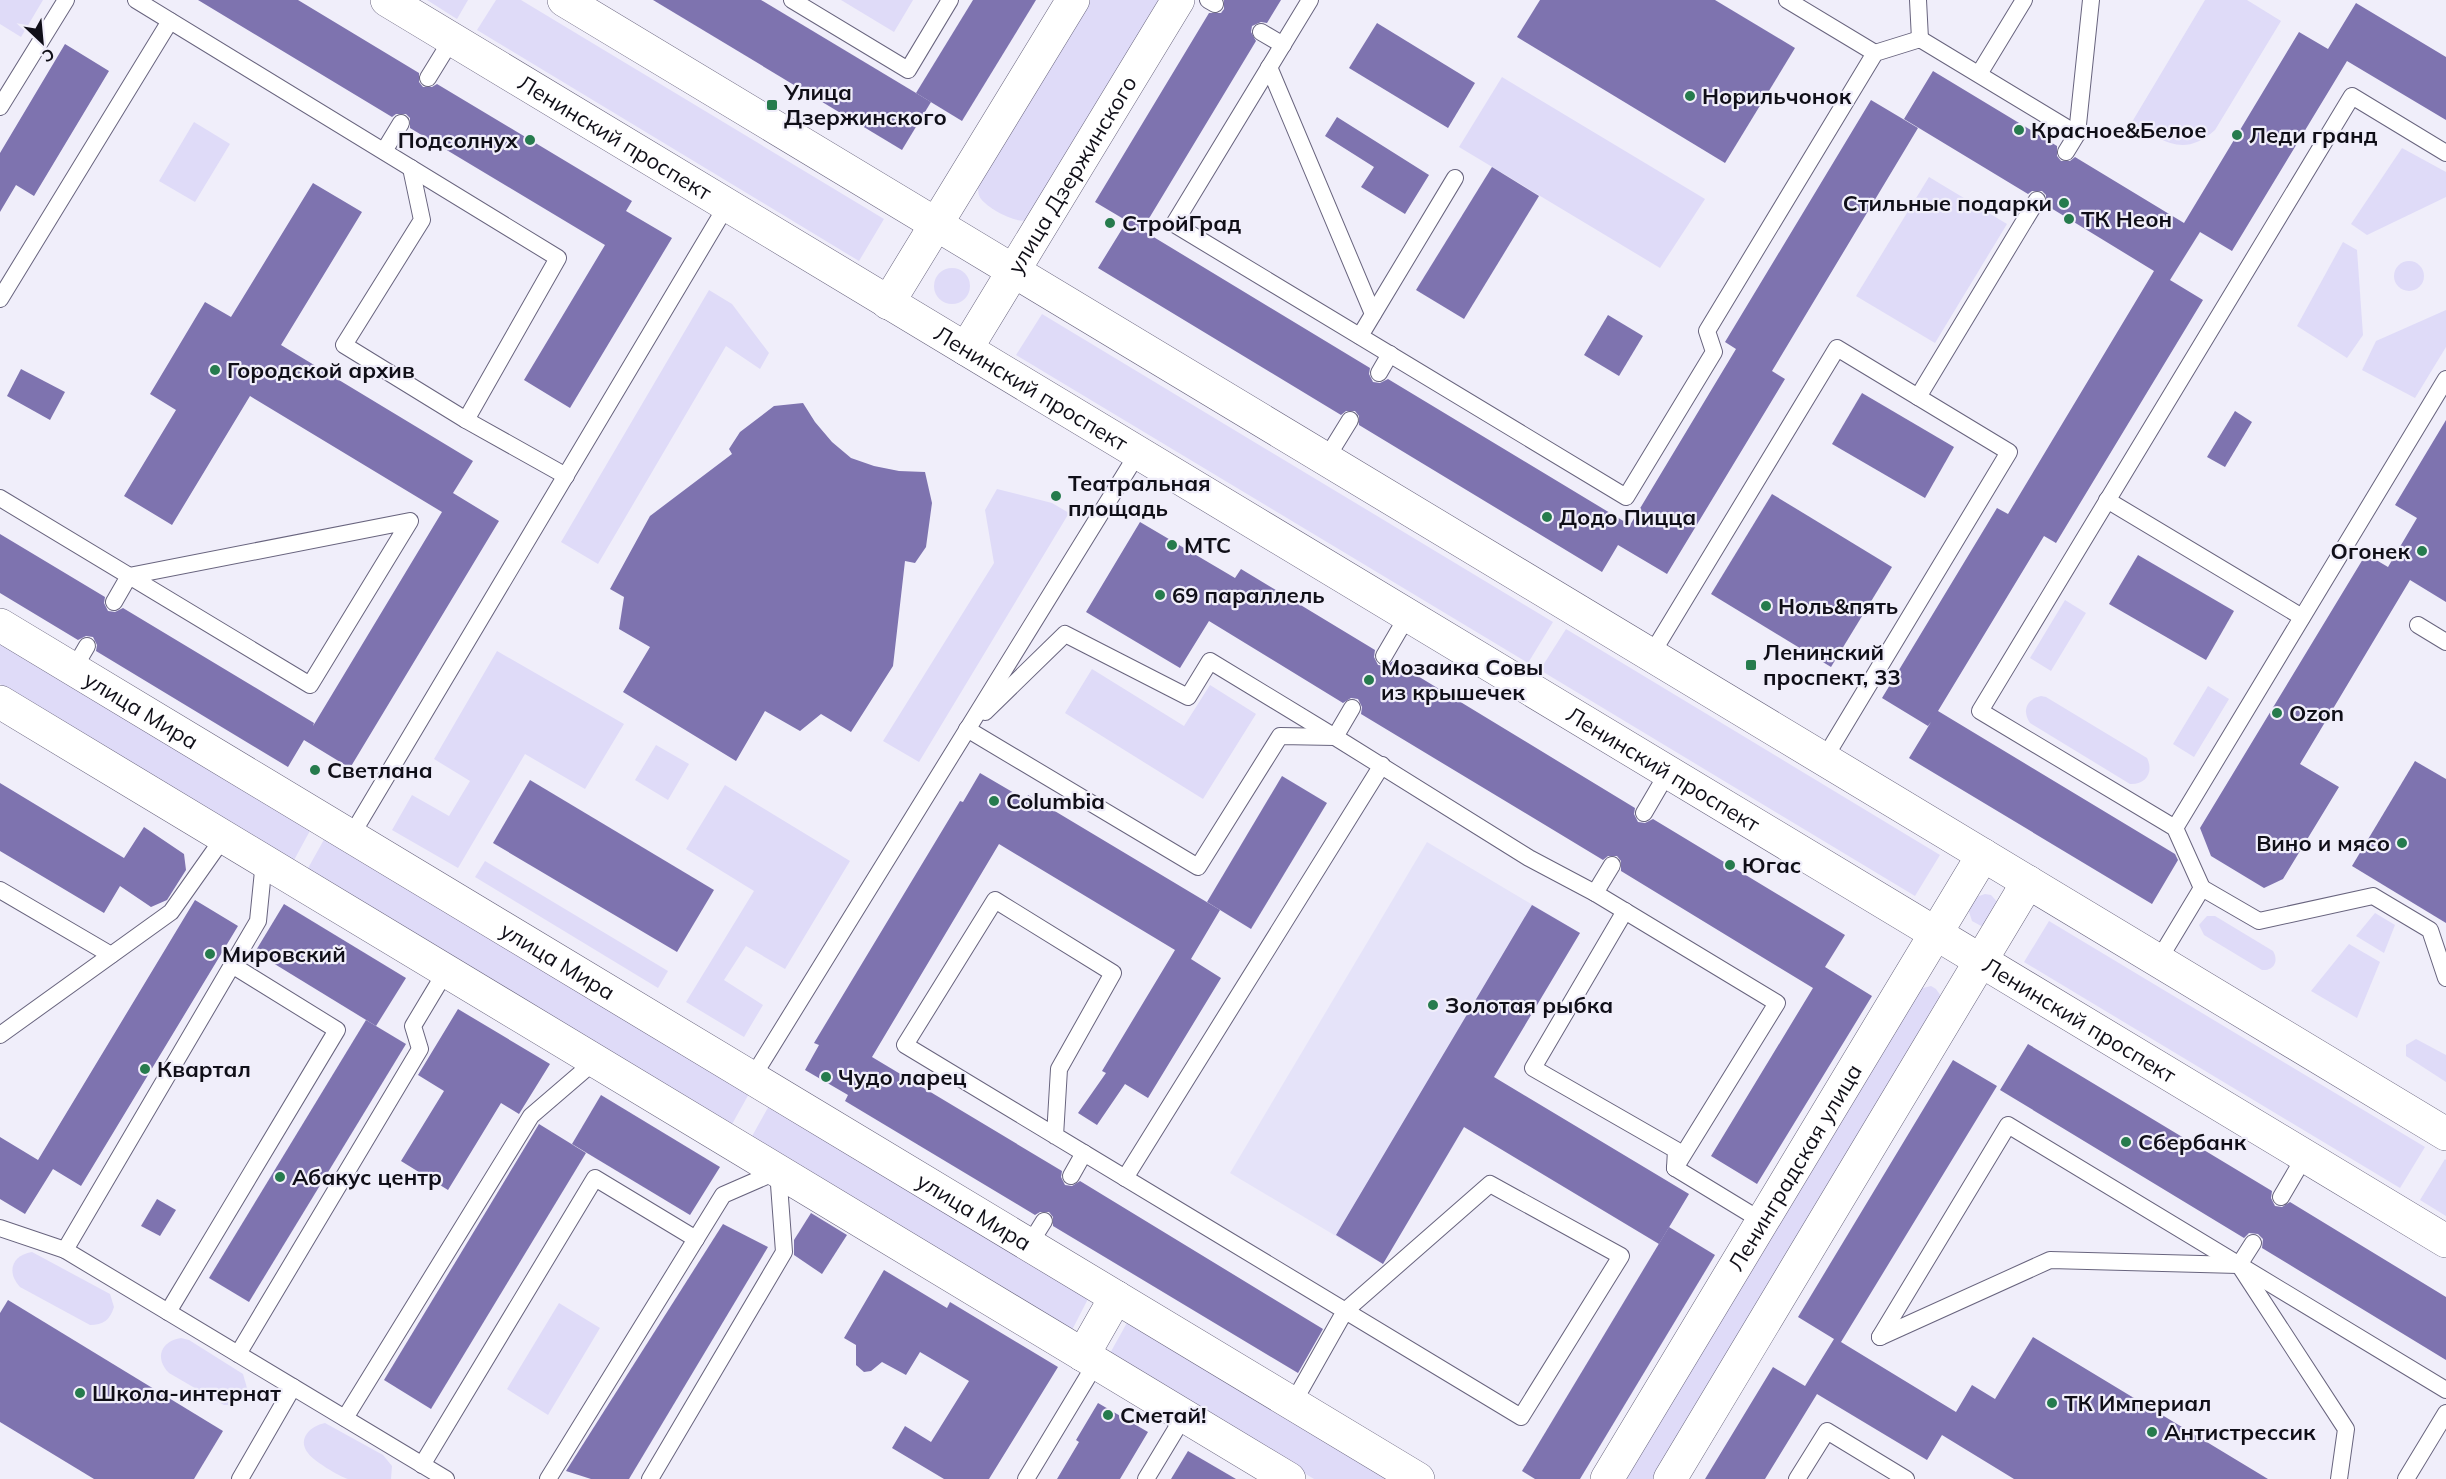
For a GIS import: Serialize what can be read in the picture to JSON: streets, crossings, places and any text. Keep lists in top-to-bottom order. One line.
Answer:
{"streets":{"street":["Ленинский проспект","улица Дзержинского","улица Мира","Ленинградская улица"]},"crossings":[["Ленинский проспект","улица Дзержинского"],["Ленинский проспект","Ленинградская улица"]],"places":{"other":["Норильчонок","Красное&Белое","Леди гранд","Подсолнух","Стильные подарки","ТК Неон","СтройГрад","Городской архив","Театральная площадь","Додо Пицца","МТС","Огонек","69 параллель","Ноль&пять","Мозаика Совы из крышечек","Ozon","Светлана","Columbia","Вино и мясо","Югас","Мировский","Золотая рыбка","Квартал","Чудо ларец","Сбербанк","Абакус центр","Школа-интернат","ТК Империал","Сметай!","Антистрессик"],"transit":["Улица Дзержинского","Ленинский проспект, 33"]},"north":"bottom right"}
